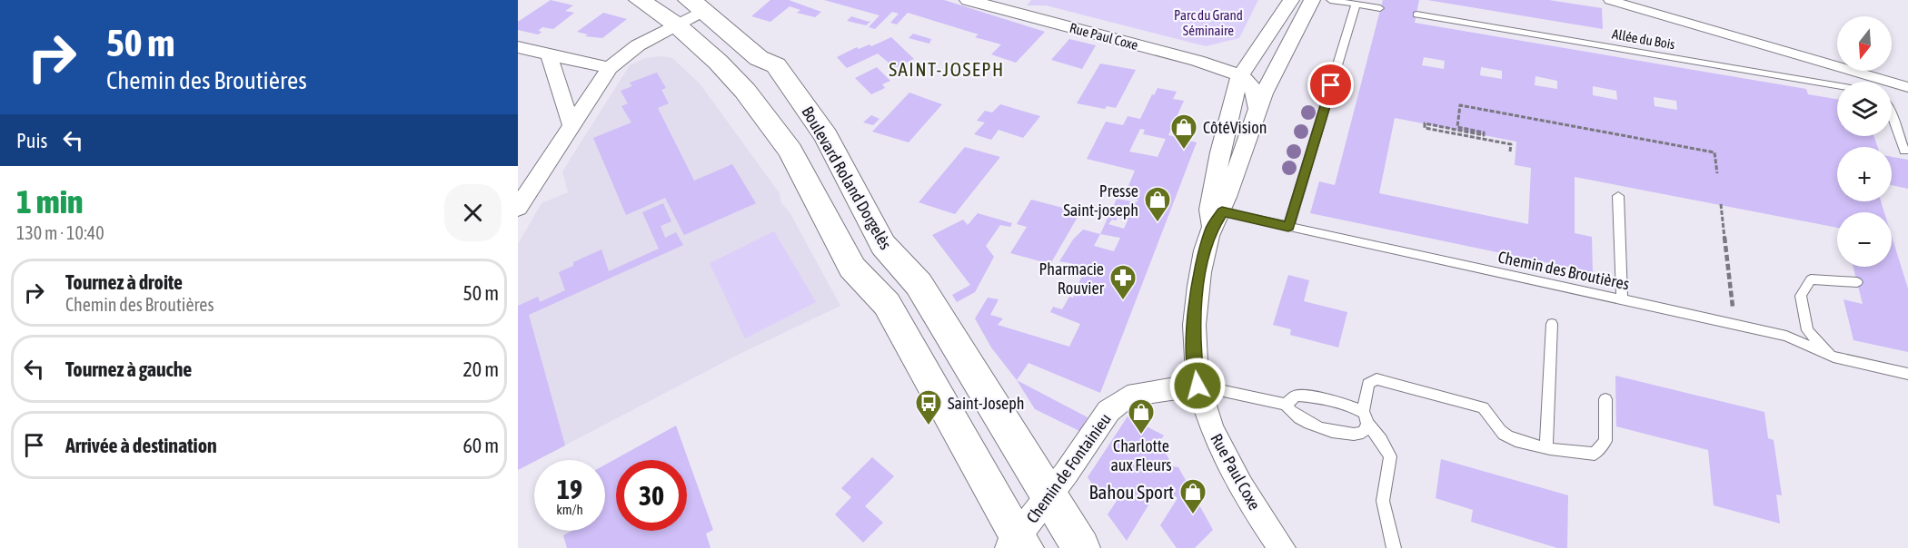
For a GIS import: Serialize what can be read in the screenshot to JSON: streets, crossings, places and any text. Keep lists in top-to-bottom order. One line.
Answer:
{"streets":{"main road":["Boulevard Roland Dorgelès"],"street":["Rue Paul Coxe","Chemin de Fontainieu"],"lane":["Allée du Bois","Chemin des Broutières"]},"crossings":[["Rue Paul Coxe","Chemin des Broutières"],["Rue Paul Coxe","Chemin de Fontainieu"],["Boulevard Roland Dorgelès","Chemin de Fontainieu"]],"districts":["SAINT-JOSEPH"],"parks":["Parc du Grand Séminaire"],"places":{"shop":["CôtéVision","Presse Saint-joseph","Charlotte aux Fleurs","Bahou Sport"],"pharmacy":["Pharmacie Rouvier"],"bus stop":["Saint-Joseph"]},"north":"bottom","page":{"turn":["50 m","Chemin des Broutières"],"map_buttons":["+","−"],"then":"Puis","heading":["1 min","130 m · 10:40"],"list":[{"name":"Tournez à droite","note":"Chemin des Broutières","value":"50 m"},{"name":"Tournez à gauche","value":"20 m"},{"name":"Arrivée à destination","value":"60 m"}],"speed":"19 km/h","limit":"30"}}
